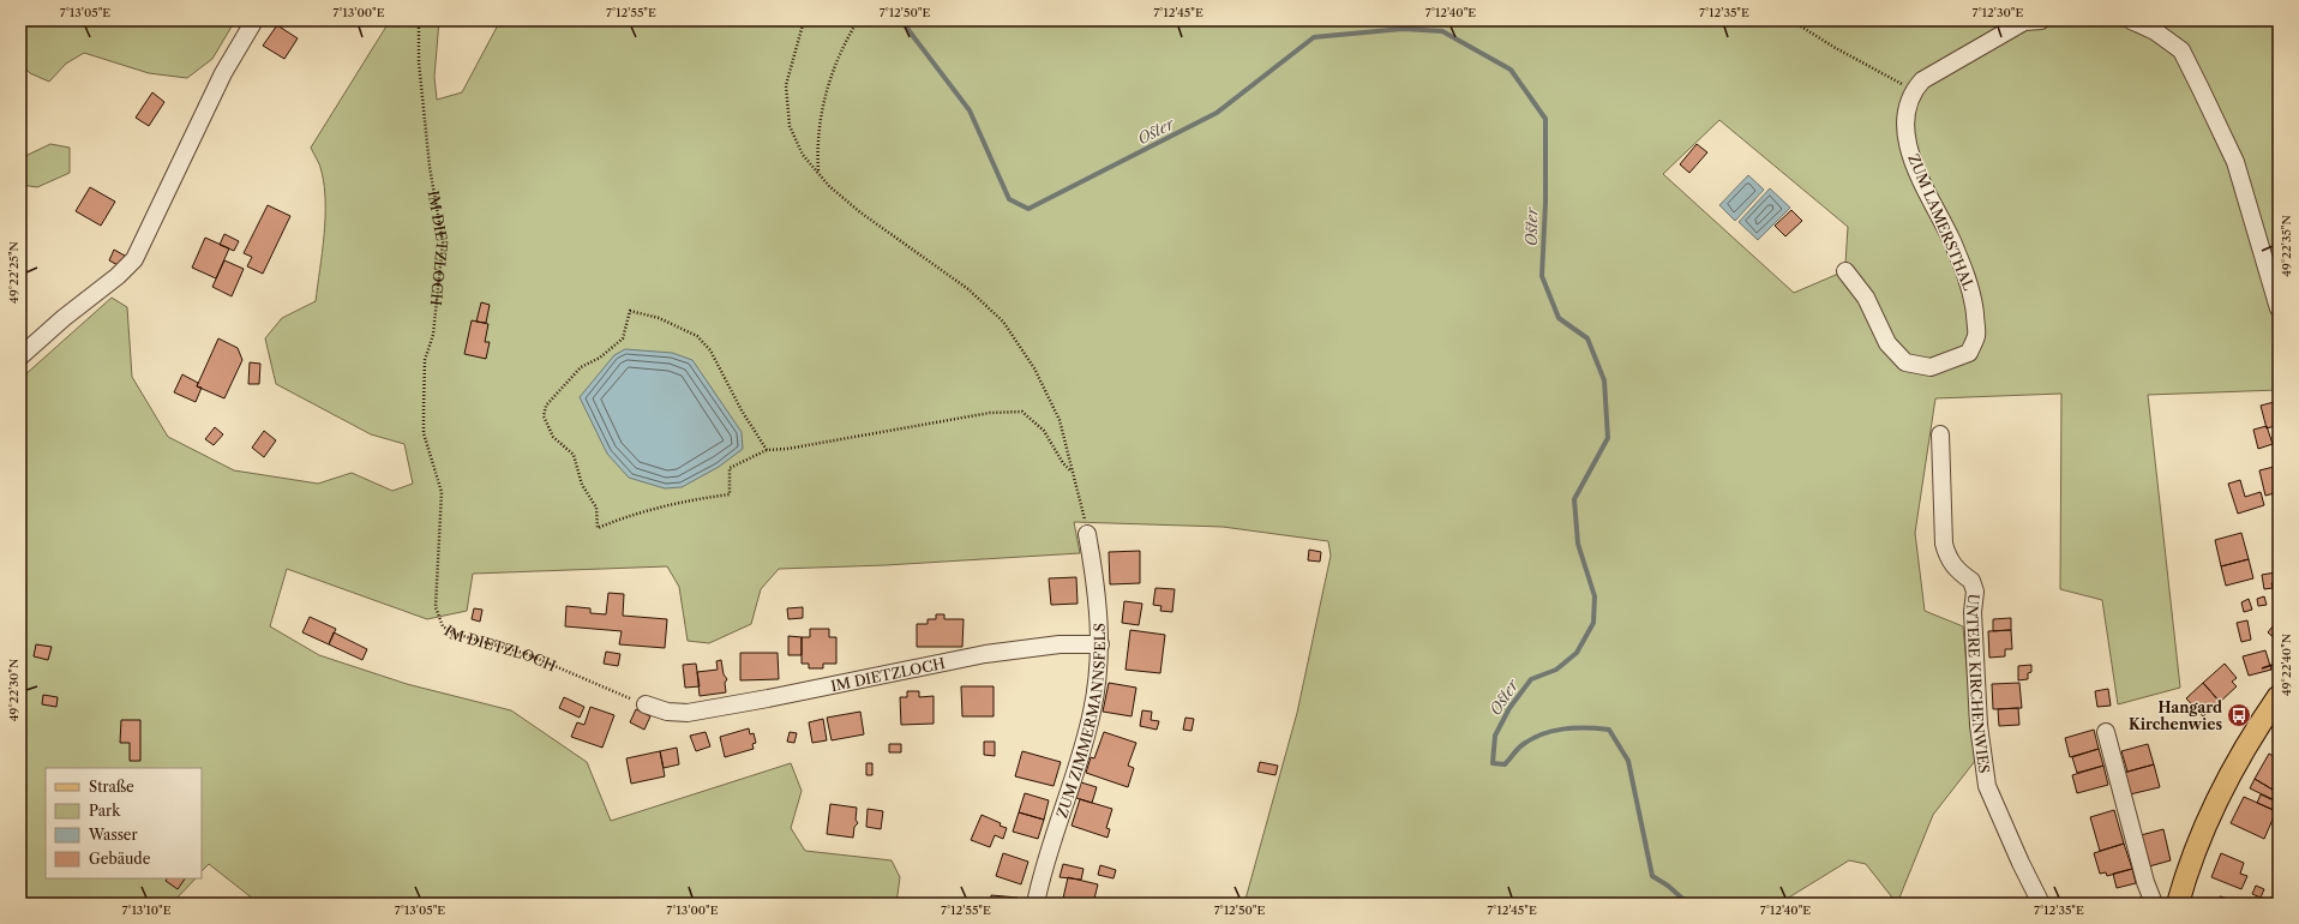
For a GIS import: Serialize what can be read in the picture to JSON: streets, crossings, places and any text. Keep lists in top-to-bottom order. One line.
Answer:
{"streets":{"street":["ZUM LAMERSTHAL","IM DIETZLOCH","UNTERE KIRCHENWIES","ZUM ZIMMERMANNSFELS"]},"crossings":[["IM DIETZLOCH","ZUM ZIMMERMANNSFELS"]],"water":["Oster"],"places":{"bus stop":["Hangard Kirchenwies"]},"legend":["Straße","Park","Wasser","Gebäude"],"coordinates":["7°13'05\"E","7°13'00\"E","7°12'55\"E","7°12'50\"E","7°12'45\"E","7°12'40\"E","7°12'35\"E","7°12'30\"E","49°22'35\"N","49°22'25\"N","49°22'40\"N","49°22'30\"N","7°13'10\"E"]}
